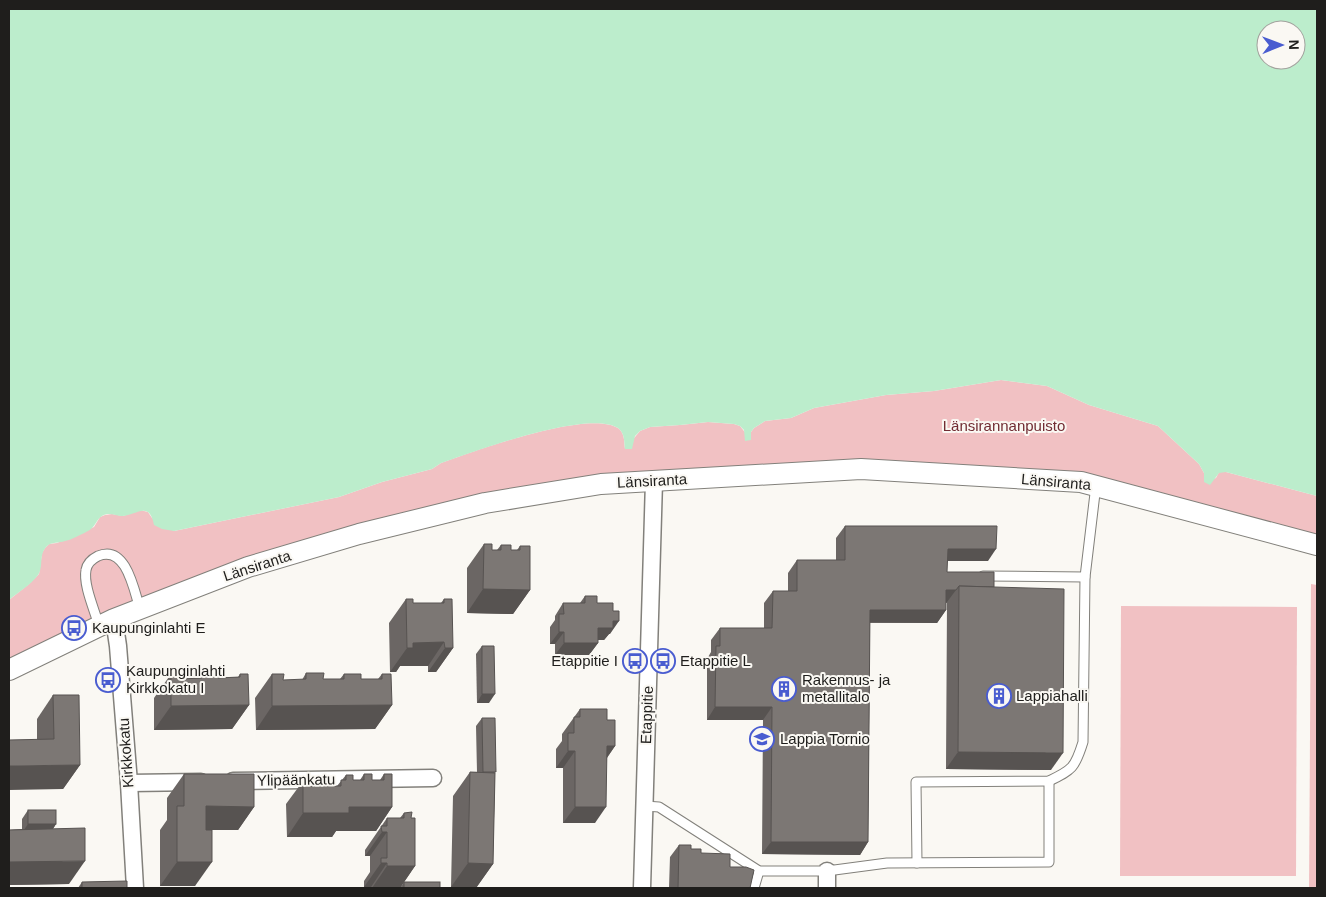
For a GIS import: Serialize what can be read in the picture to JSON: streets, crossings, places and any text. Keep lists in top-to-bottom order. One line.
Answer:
{"streets":{"street":["Länsiranta","Etappitie","Kirkkokatu","Ylipäänkatu"]},"crossings":[["Länsiranta","Etappitie"],["Länsiranta","Kirkkokatu"],["Kirkkokatu","Ylipäänkatu"]],"parks":["Länsirannanpuisto"],"places":{"bus stop":["Kaupunginlahti E","Etappitie I","Etappitie L","Kaupunginlahti Kirkkokatu I"],"building":["Rakennus- ja metallitalo","Lappiahalli"],"school or university":["Lappia Tornio"]},"north":"right"}
